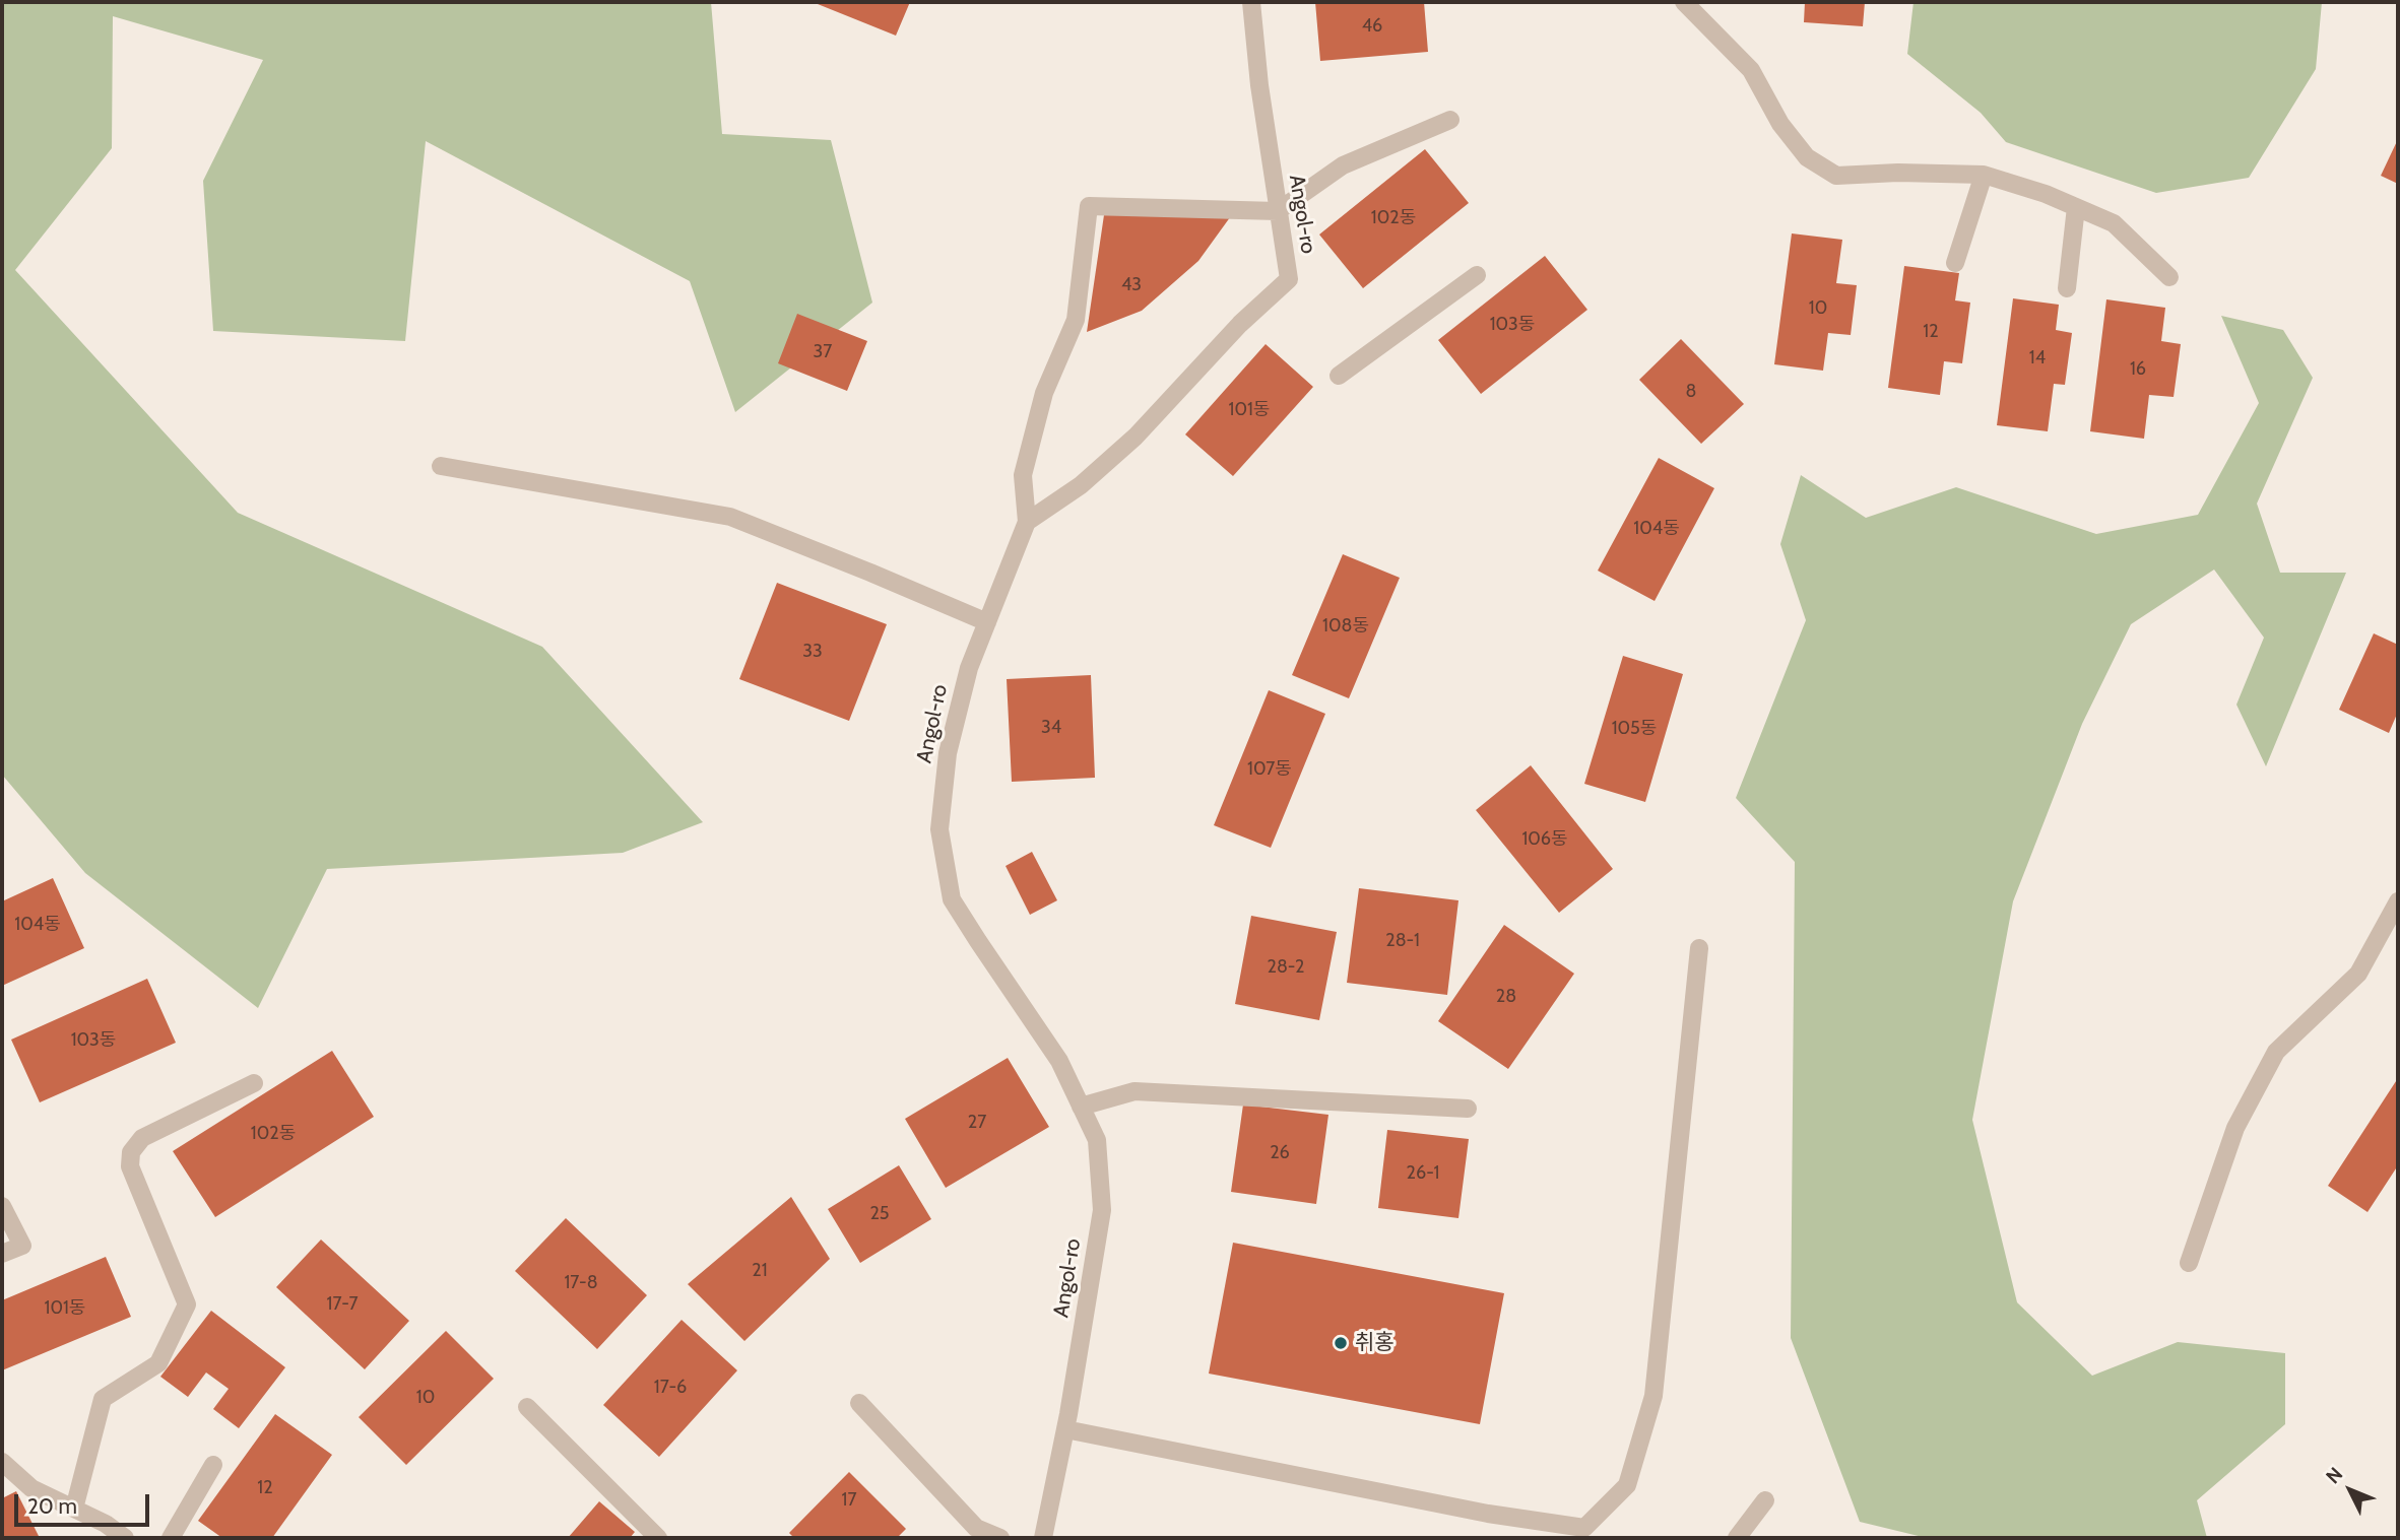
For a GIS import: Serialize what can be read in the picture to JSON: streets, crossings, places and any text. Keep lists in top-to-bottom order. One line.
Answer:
{"streets":{"street":["Angol-ro"]},"places":["취홍"],"house_numbers":["46","102동","43","10","103동","12","37","14","16","8","101동","104동","108동","33","34","105동","107동","106동","104동","28-1","28-2","28","103동","27","102동","26","26-1","25","21","17-8","17-7","101동","17-6","10","12","17"],"scale_bar":"20 m","north":"top left"}
